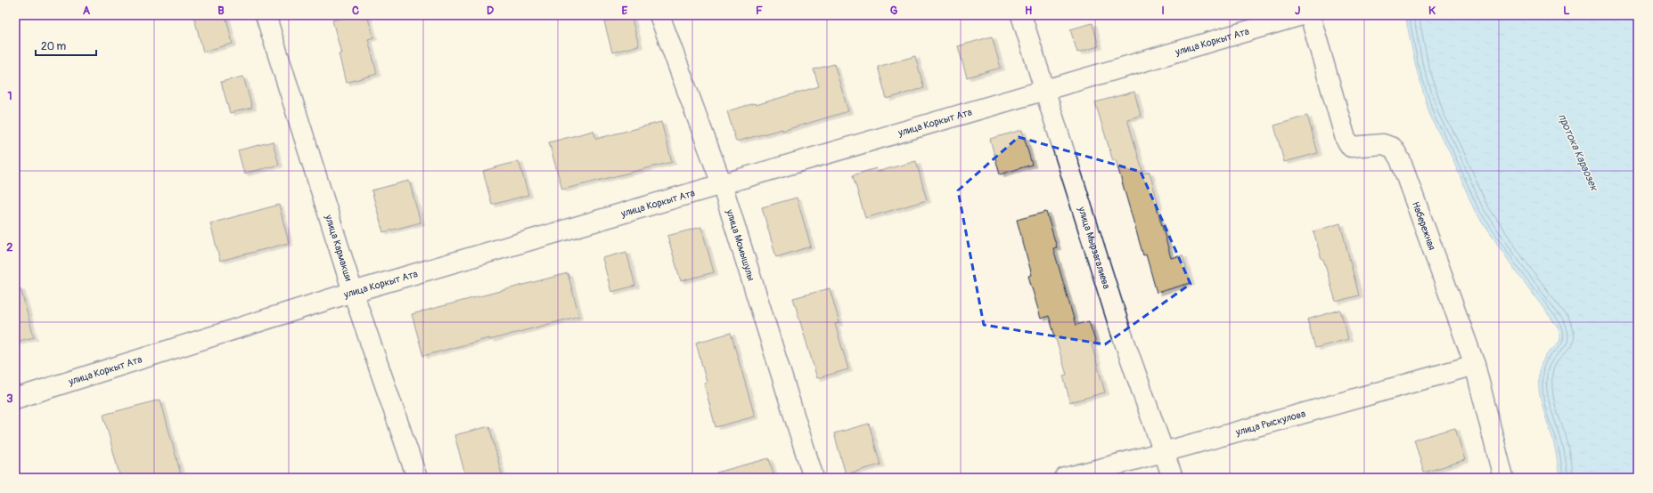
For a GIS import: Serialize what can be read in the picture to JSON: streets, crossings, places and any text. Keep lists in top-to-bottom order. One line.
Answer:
{"streets":{"street":["улица Коркыт Ата","Набережная","улица Момышулы","улица Кармакши","улица Мырзагалиева","улица Рыскулова"]},"crossings":[["улица Коркыт Ата","улица Момышулы"],["улица Коркыт Ата","улица Кармакши"],["улица Коркыт Ата","улица Мырзагалиева"],["Набережная","улица Рыскулова"],["улица Мырзагалиева","улица Рыскулова"]],"water":["протока Караозек"],"scale_bar":"20 m","grid":{"columns":["A","B","C","D","E","F","G","H","I","J","K","L"],"rows":["1","2","3"]}}
